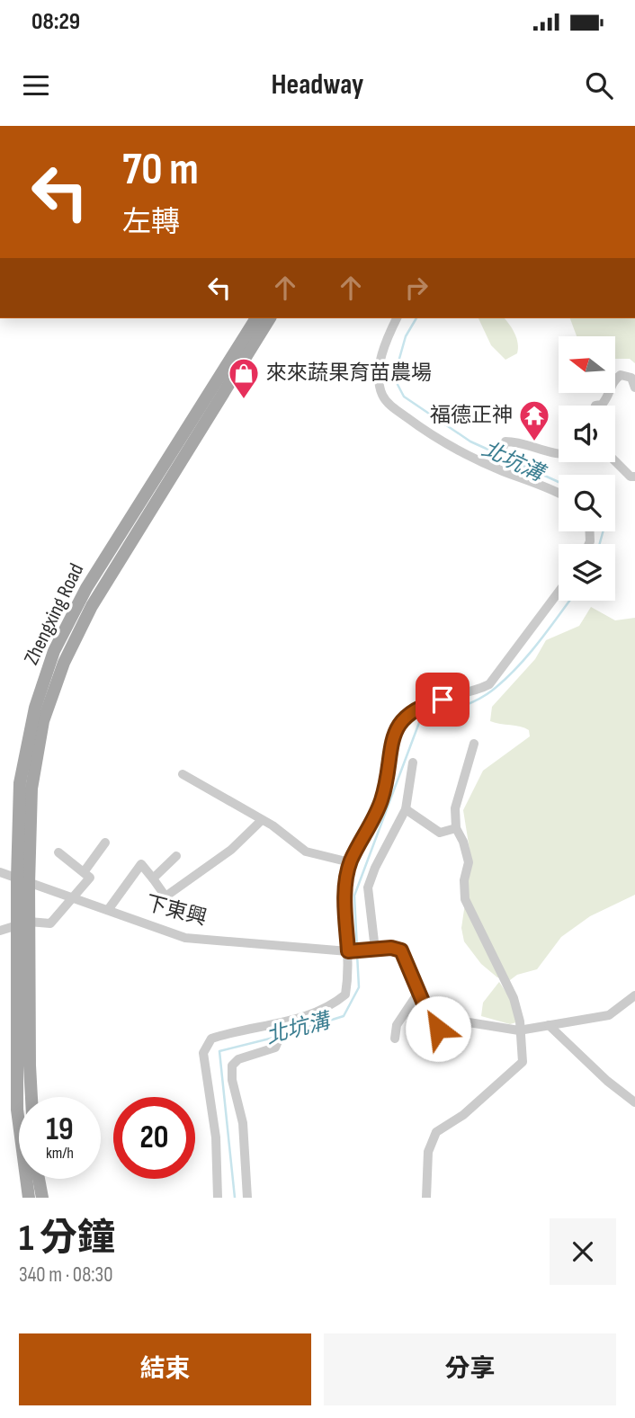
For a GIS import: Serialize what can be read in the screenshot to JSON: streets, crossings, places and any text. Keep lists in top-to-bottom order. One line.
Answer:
{"streets":{"main road":["Zhengxing Road"],"street":["下東興"]},"crossings":[["Zhengxing Road","下東興"]],"water":["北坑溝"],"places":{"shop":["來來蔬果育苗農場"],"temple":["福德正神"]},"north":"left","page":{"status":"08:29","header":"Headway","turn":["70 m","左轉"],"speed":"19 km/h","limit":"20","heading":["1 分鐘","340 m · 08:30"],"buttons":["結束","分享"]}}
